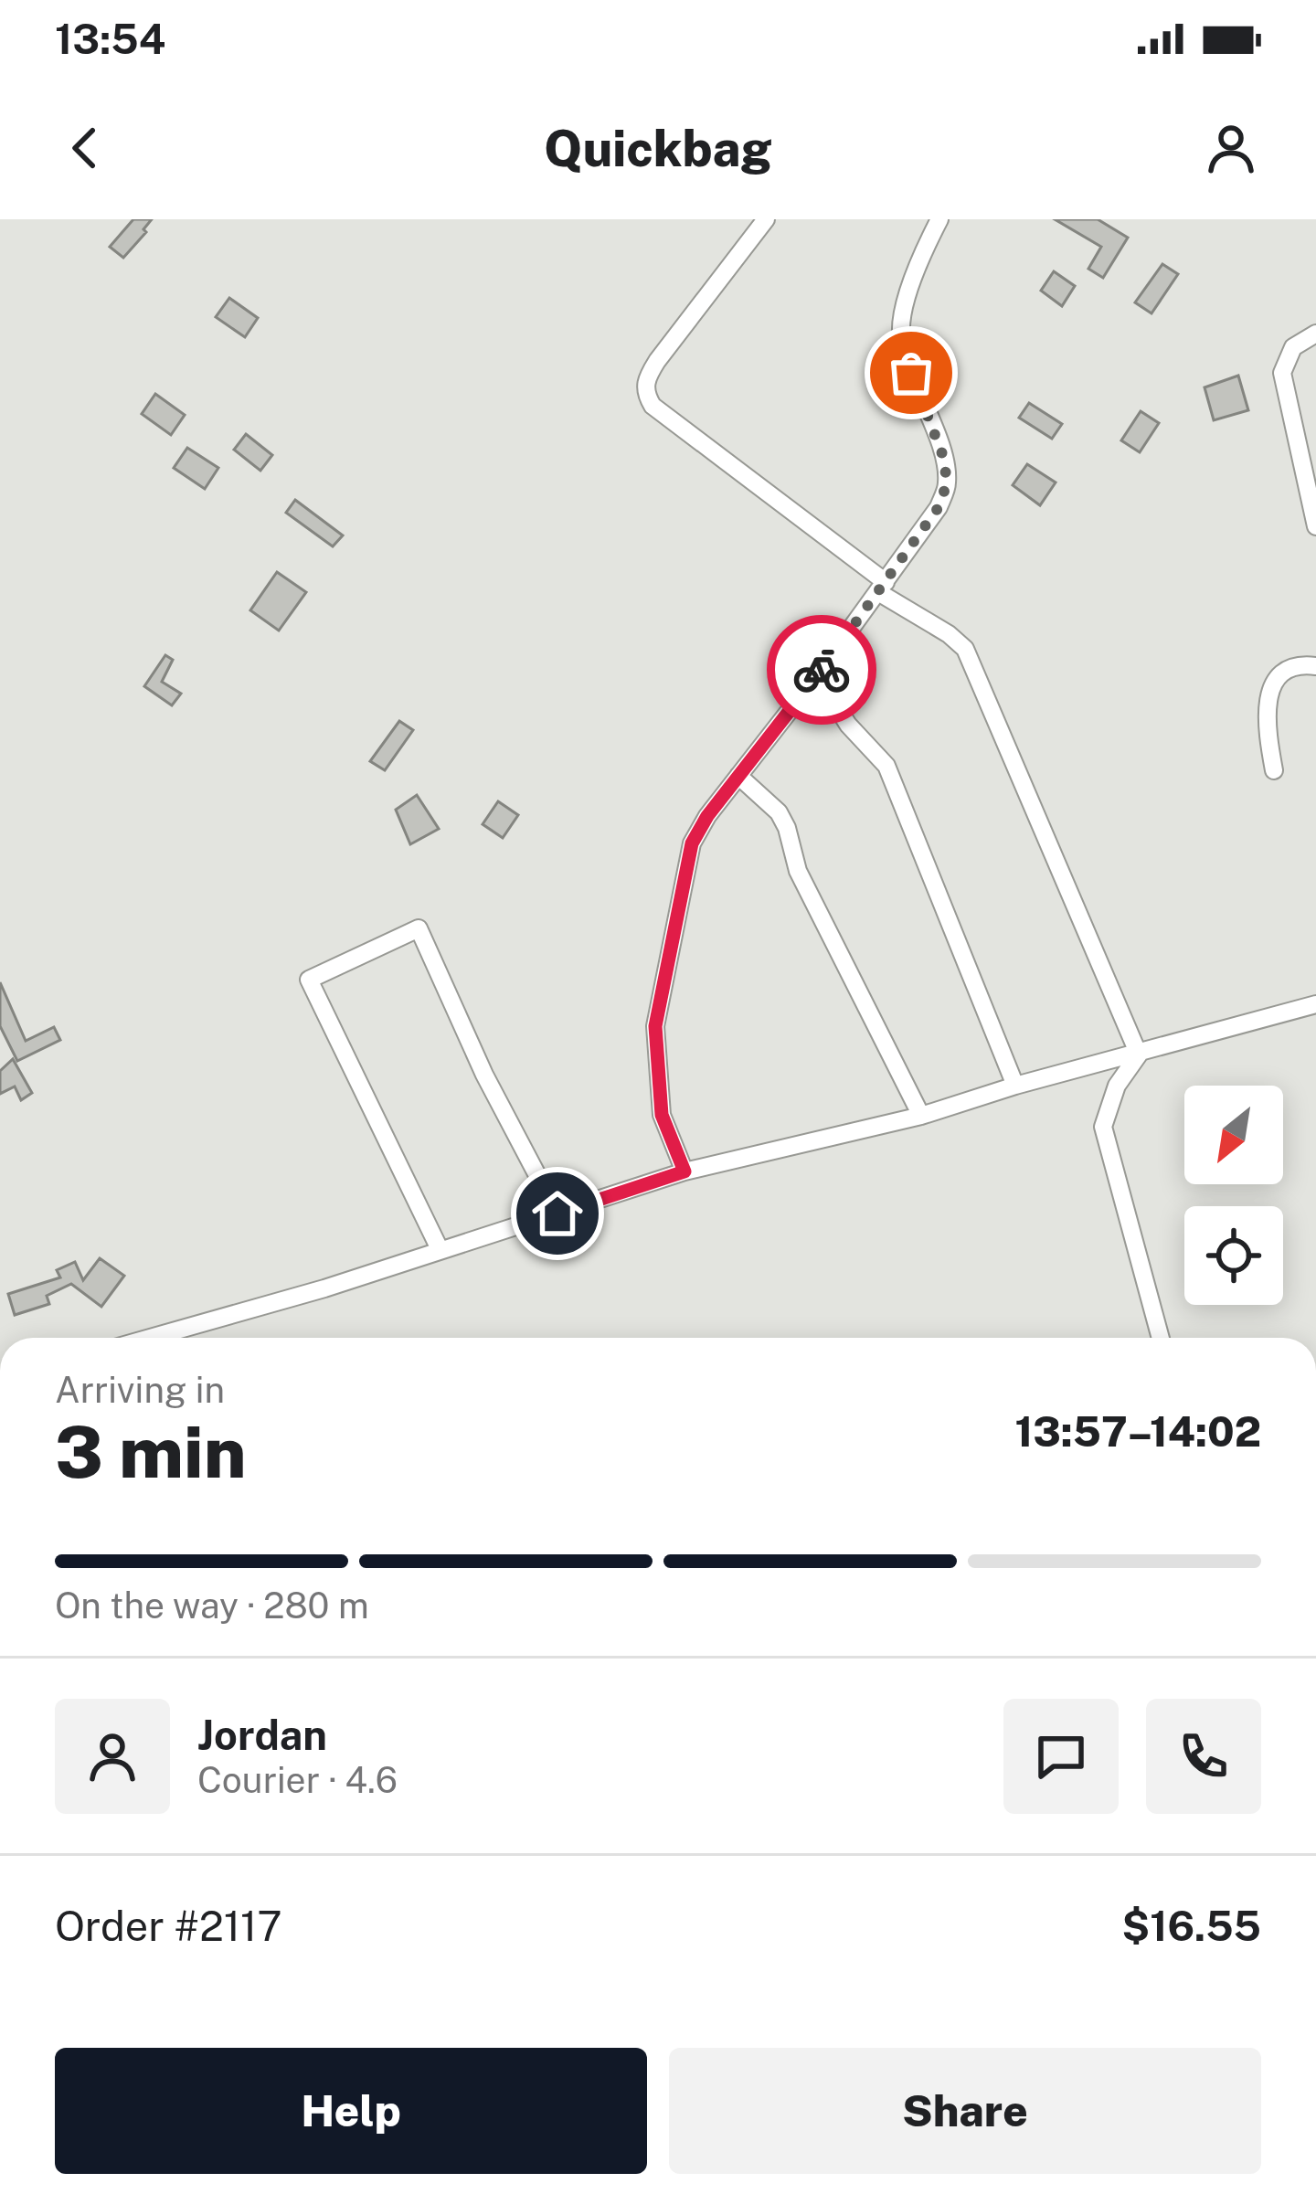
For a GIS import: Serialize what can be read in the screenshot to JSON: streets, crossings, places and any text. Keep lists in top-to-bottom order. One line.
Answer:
{"north":"bottom left","page":{"status":"13:54","header":"Quickbag","heading":["3 min","Arriving in","13:57–14:02"],"panel":["Jordan","Courier · 4.6","Order #2117","$16.55"],"bar":"On the way · 280 m","buttons":["Help","Share"]}}
